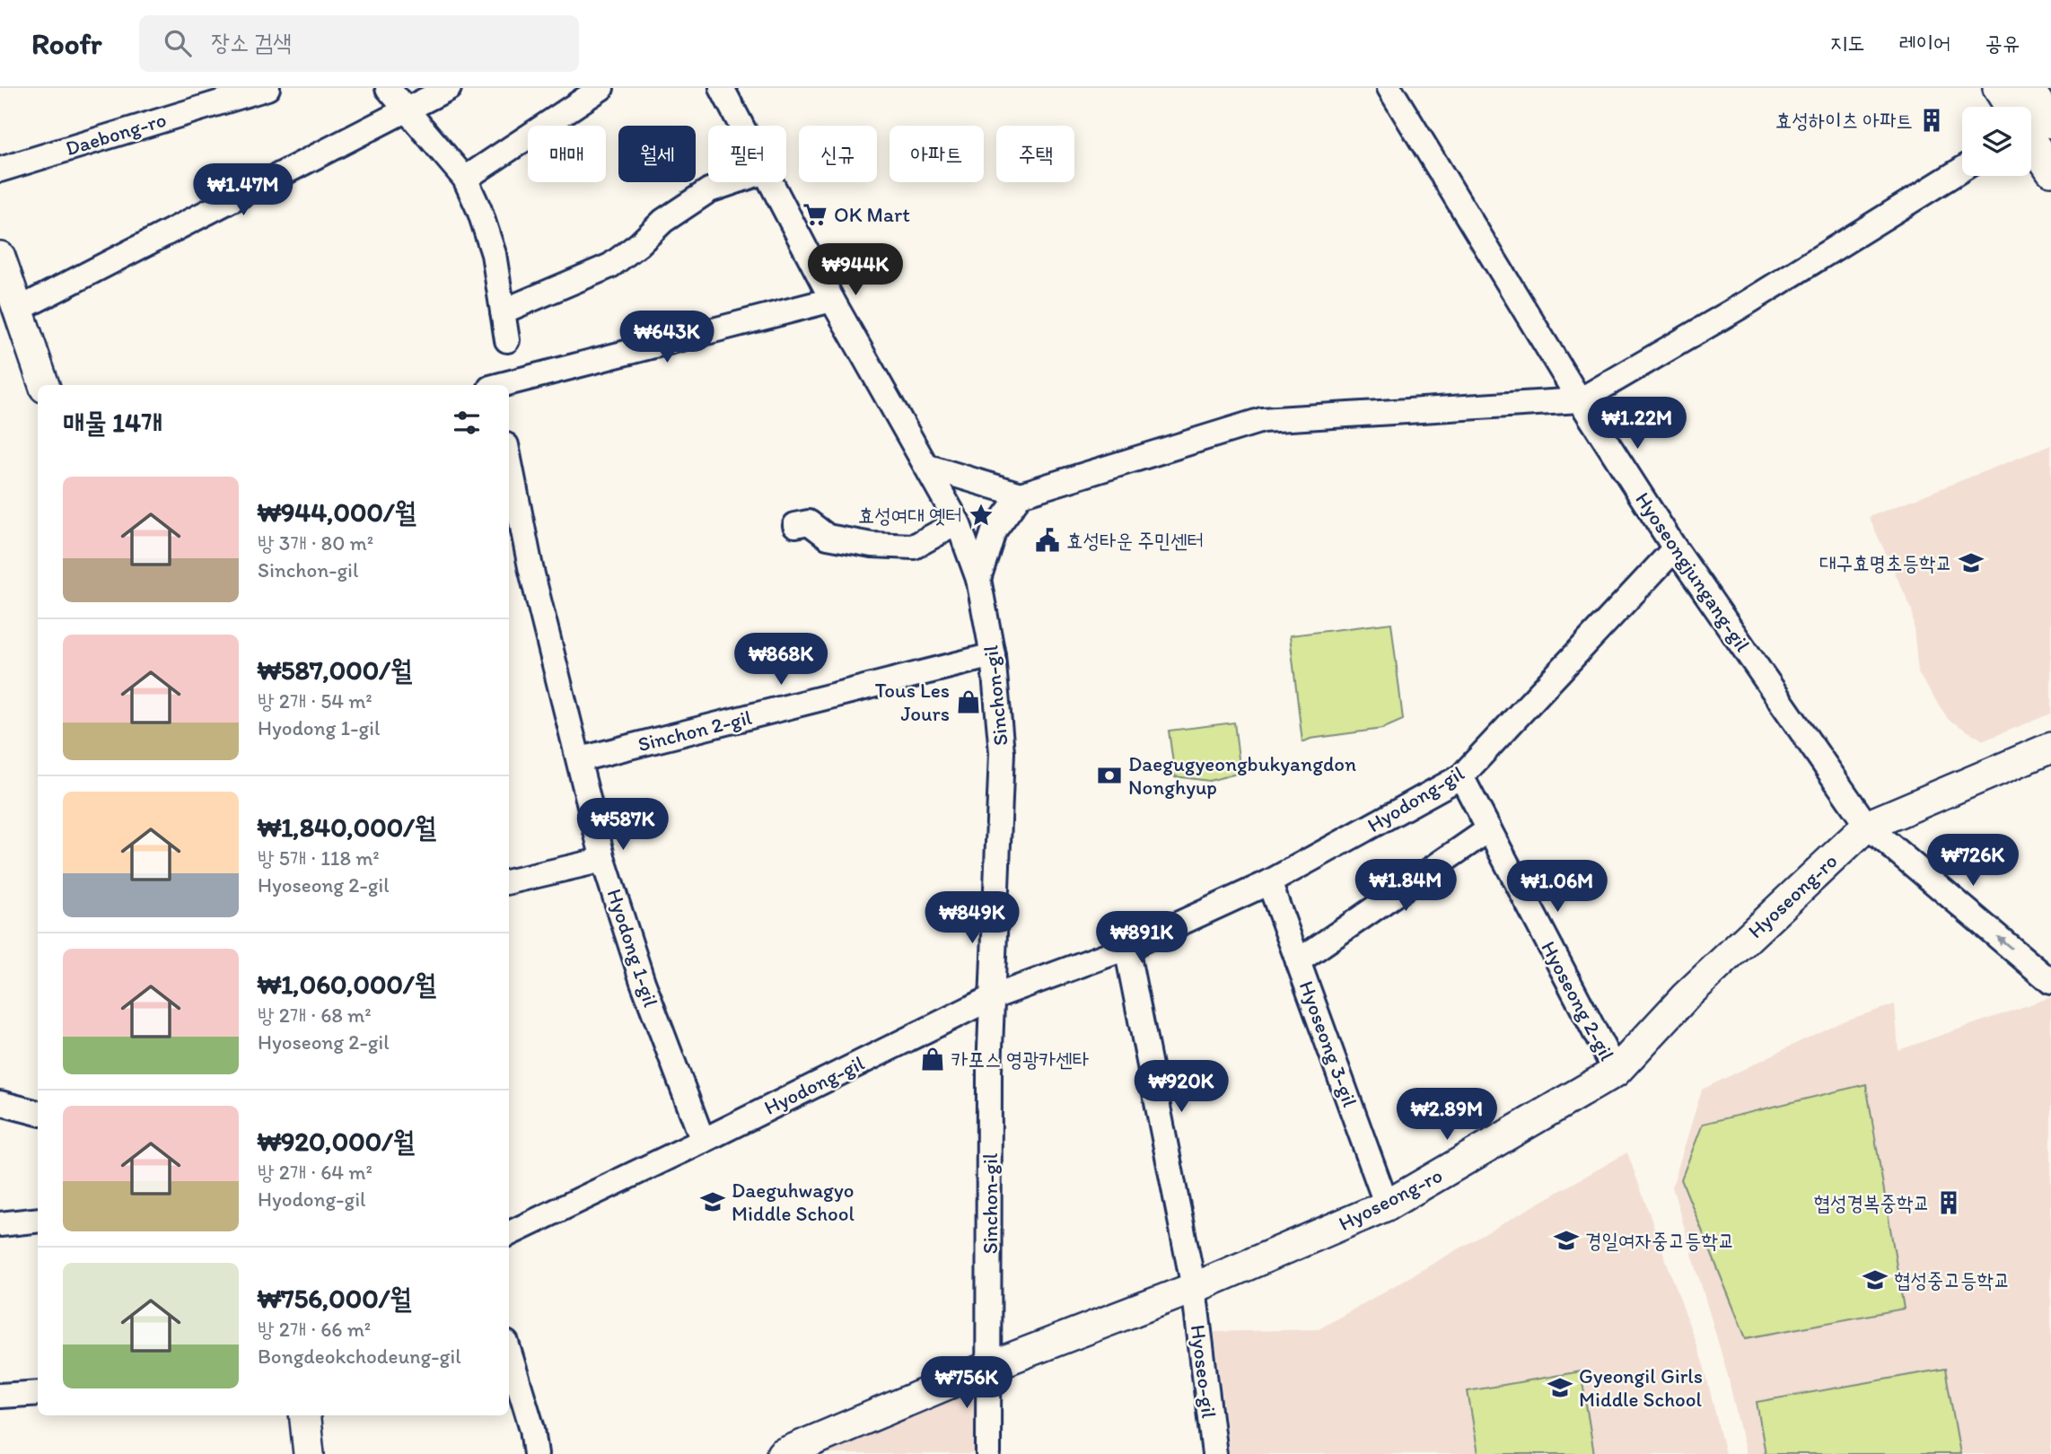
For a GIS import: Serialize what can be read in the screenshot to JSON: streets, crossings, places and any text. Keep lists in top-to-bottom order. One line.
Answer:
{"streets":{"main road":["Hyoseong-ro"],"street":["Daebong-ro","Hyoseongjungang-gil","Sinchon-gil","Sinchon 2-gil","Hyodong-gil","Hyodong 1-gil","Hyoseong 2-gil","Hyoseong 3-gil","Hyoseo-gil"]},"crossings":[["Hyoseongjungang-gil","Hyodong-gil"],["Hyoseongjungang-gil","Hyoseong-ro"],["Sinchon-gil","Sinchon 2-gil"],["Sinchon-gil","Hyodong-gil"],["Sinchon-gil","Hyoseong-ro"],["Sinchon 2-gil","Hyodong 1-gil"],["Hyodong-gil","Hyodong 1-gil"],["Hyodong-gil","Hyoseong 2-gil"],["Hyodong-gil","Hyoseong 3-gil"],["Hyoseong-ro","Hyoseong 2-gil"],["Hyoseong-ro","Hyoseong 3-gil"],["Hyoseong-ro","Hyoseo-gil"]],"places":{"building":["효성하이츠 아파트","협성경복중학교"],"supermarket":["OK Mart"],"place":["효성여대 옛터"],"public building":["효성타운 주민센터"],"school or university":["대구효명초등학교","Daeguhwagyo Middle School","경일여자중고등학교","협성중고등학교","Gyeongil Girls Middle School"],"shop":["Tous Les Jours","카포스 영광카센타"],"bank":["Daegugyeongbukyangdon Nonghyup"]},"page":{"header":"Roofr","search":"장소 검색","nav":["지도","레이어","공유"],"chip":["매매","월세","필터","신규","아파트","주택"],"price":["₩1.47M","₩944K","₩643K","₩1.22M","₩868K","₩587K","₩726K","₩1.84M","₩1.06M","₩849K","₩891K","₩920K","₩2.89M","₩756K"],"heading":"매물 14개","list":[{"name":"₩944,000/월","note":"방 3개 · 80 m² · Sinchon-gil"},{"name":"₩587,000/월","note":"방 2개 · 54 m² · Hyodong 1-gil"},{"name":"₩1,840,000/월","note":"방 5개 · 118 m² · Hyoseong 2-gil"},{"name":"₩1,060,000/월","note":"방 2개 · 68 m² · Hyoseong 2-gil"},{"name":"₩920,000/월","note":"방 2개 · 64 m² · Hyodong-gil"},{"name":"₩756,000/월","note":"방 2개 · 66 m² · Bongdeokchodeung-gil"}]}}
